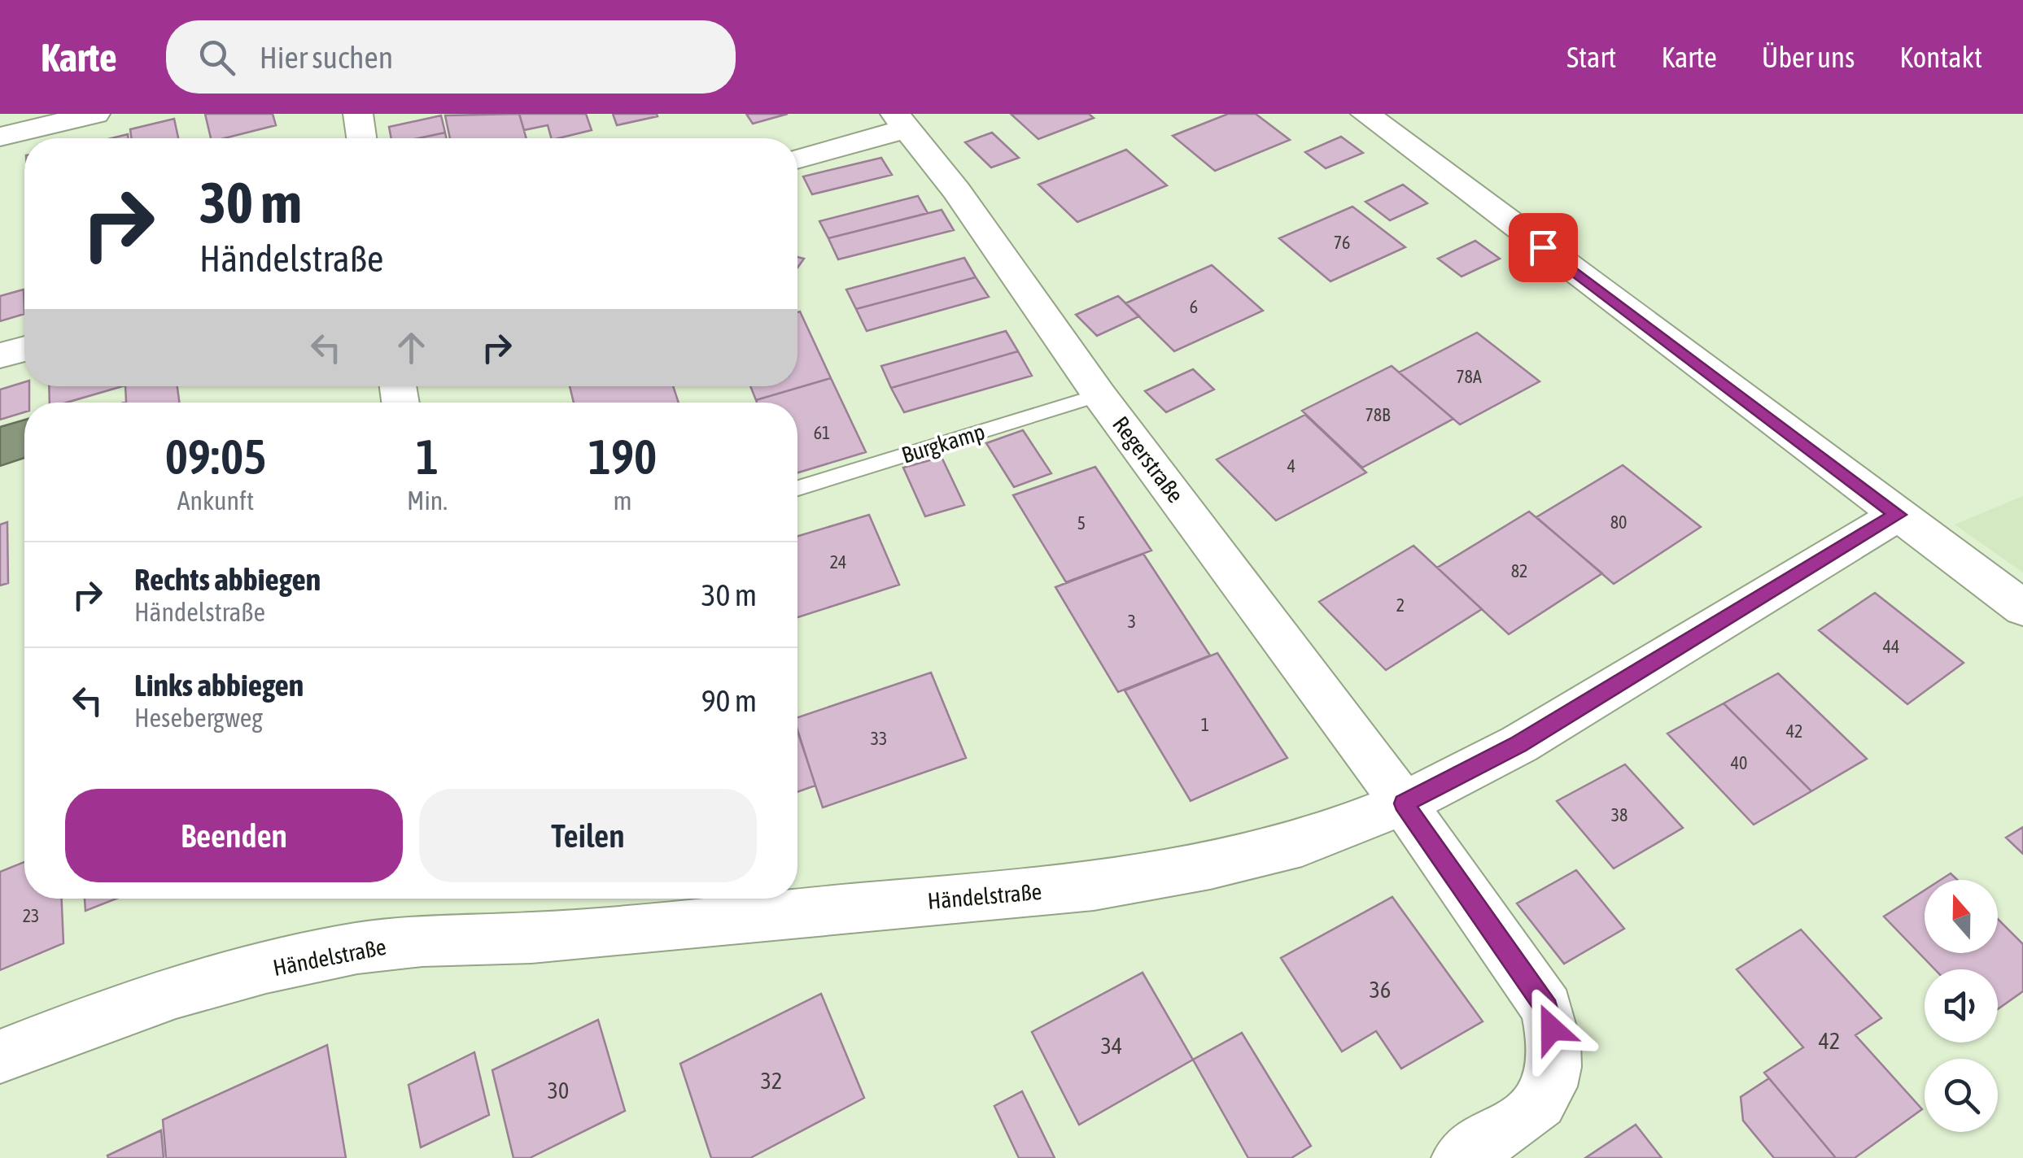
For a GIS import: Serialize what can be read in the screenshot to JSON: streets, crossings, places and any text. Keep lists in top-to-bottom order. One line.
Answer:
{"streets":{"street":["Regerstraße","Händelstraße"],"lane":["Burgkamp"]},"crossings":[["Burgkamp","Regerstraße"],["Regerstraße","Händelstraße"]],"house_numbers":["76","6","78A","78B","61","4","80","5","24","82","2","3","44","1","42","33","40","38","23","36","42","34","32","30"],"north":"top","page":{"header":"Karte","search":"Hier suchen","nav":["Start","Karte","Über uns","Kontakt"],"turn":["30 m","Händelstraße"],"eta":["09:05","Ankunft","1","Min.","190","m"],"list":[{"name":"Rechts abbiegen","note":"Händelstraße","value":"30 m"},{"name":"Links abbiegen","note":"Hesebergweg","value":"90 m"}],"buttons":["Beenden","Teilen"]}}
